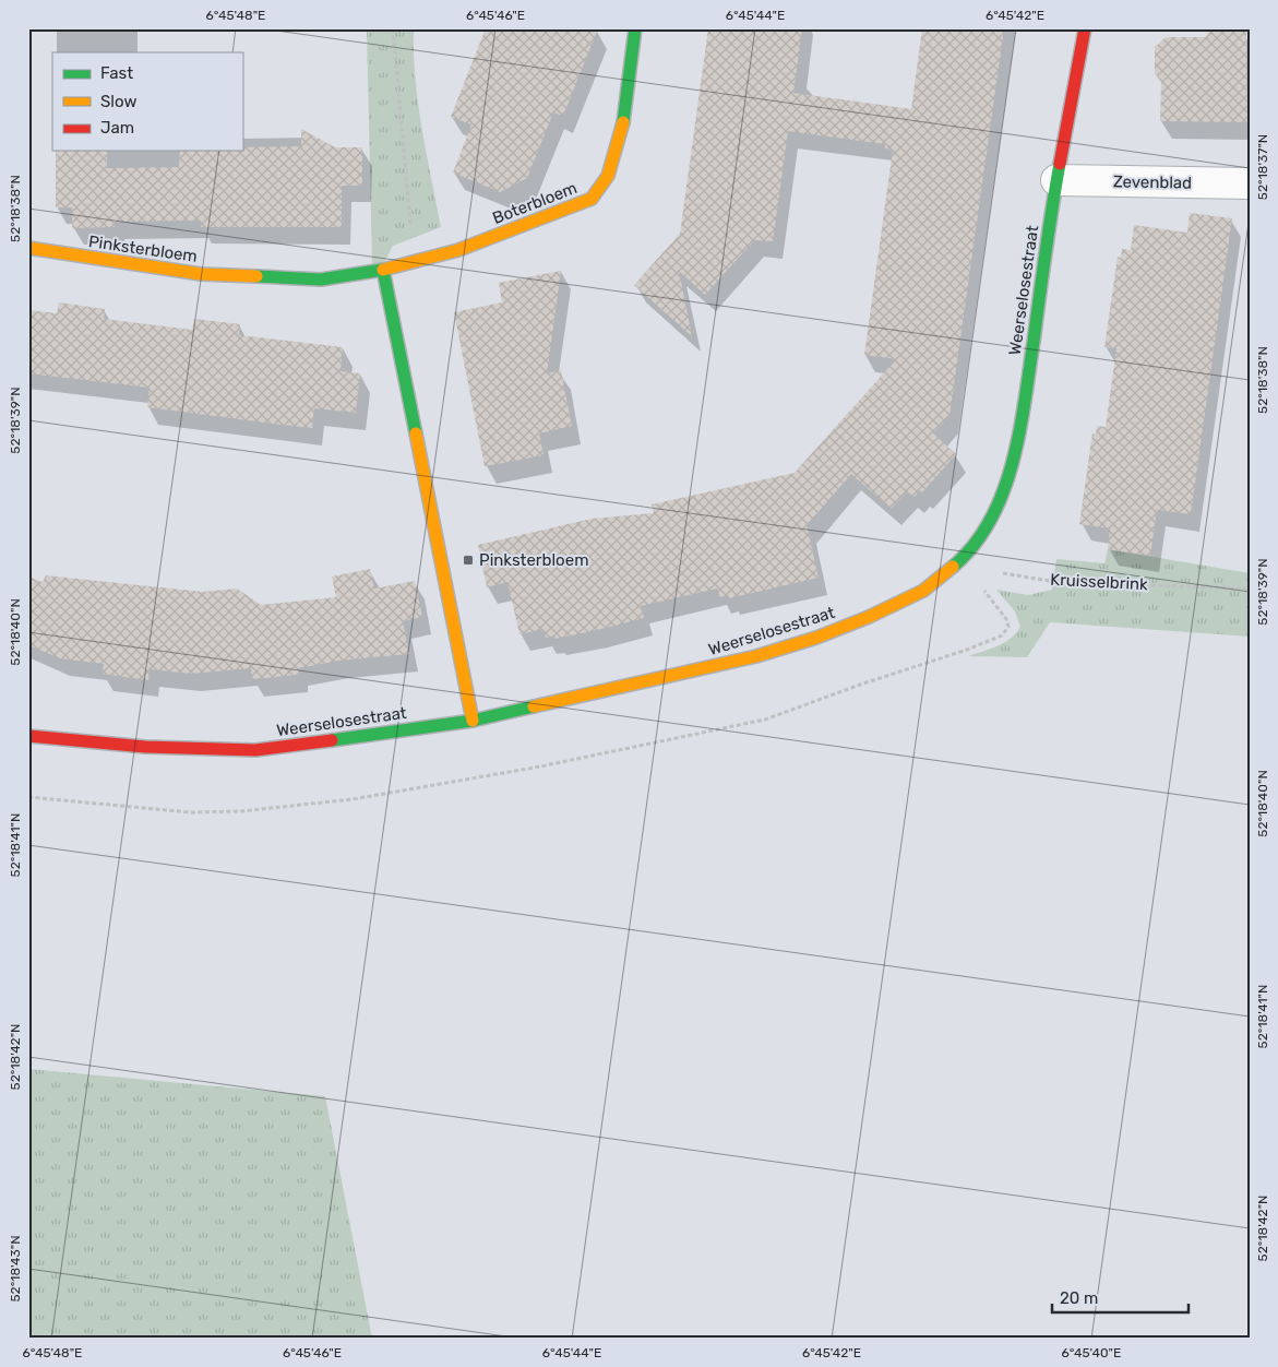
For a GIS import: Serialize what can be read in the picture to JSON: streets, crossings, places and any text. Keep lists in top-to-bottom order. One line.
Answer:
{"streets":{"street":["Zevenblad","Boterbloem","Pinksterbloem","Weerselosestraat"],"path":["Kruisselbrink"]},"crossings":[["Zevenblad","Weerselosestraat"],["Boterbloem","Pinksterbloem"],["Weerselosestraat","Kruisselbrink"]],"places":{"transit":["Pinksterbloem"]},"legend":["Fast","Slow","Jam"],"scale_bar":"20 m","coordinates":["6°45'48\"E","6°45'46\"E","6°45'44\"E","6°45'42\"E","52°18'37\"N","52°18'38\"N","52°18'39\"N","52°18'40\"N","52°18'41\"N","52°18'42\"N","52°18'43\"N","6°45'40\"E"]}
